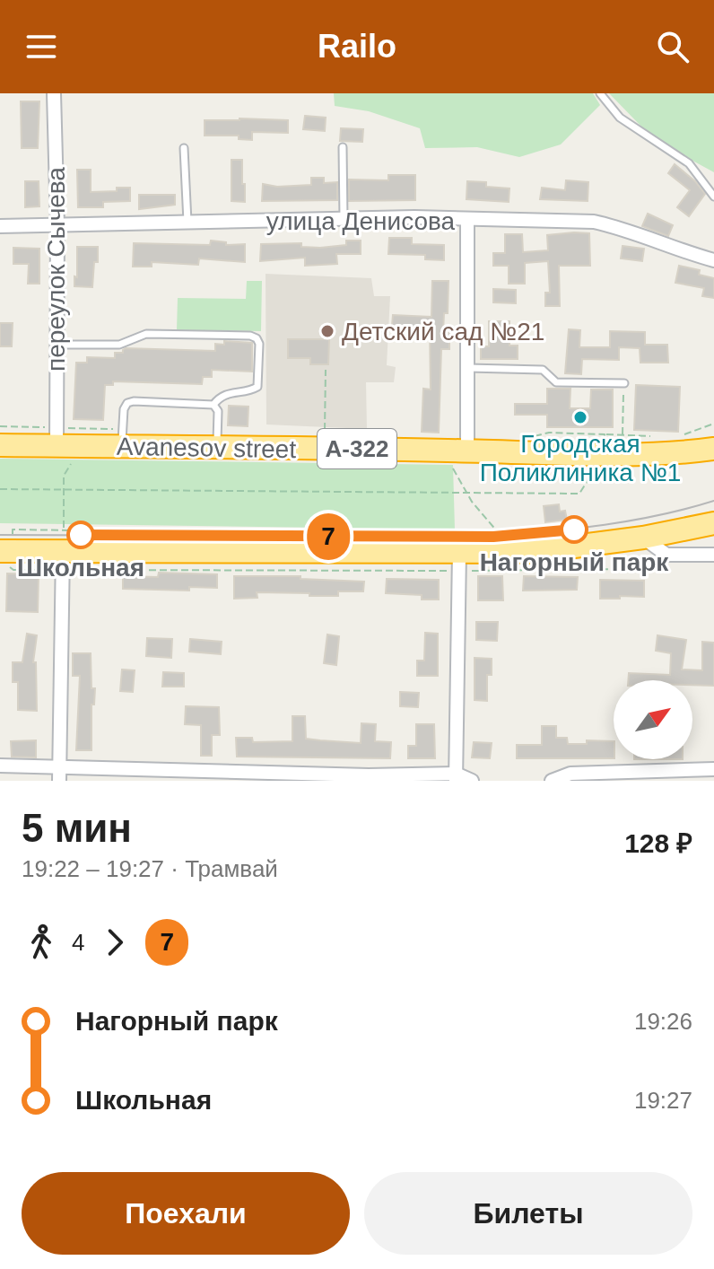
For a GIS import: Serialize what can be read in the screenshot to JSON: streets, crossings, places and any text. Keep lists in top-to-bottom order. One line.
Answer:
{"streets":{"highway":["Avanesov street","А-322"],"street":["улица Денисова","переулок Сычева"]},"crossings":[["улица Денисова","переулок Сычева"],["переулок Сычева","Avanesov street"]],"places":["Детский сад №21","Городская Поликлиника №1","Нагорный парк","Школьная"],"lines":["tram line 7"],"north":"top right","page":{"header":"Railo","on_map":"7","heading":["5 мин","19:22 – 19:27 · Трамвай","128 ₽"],"legs":["4","7"],"list":[{"name":"Нагорный парк","value":"19:26"},{"name":"Школьная","value":"19:27"}],"buttons":["Поехали","Билеты"]}}
